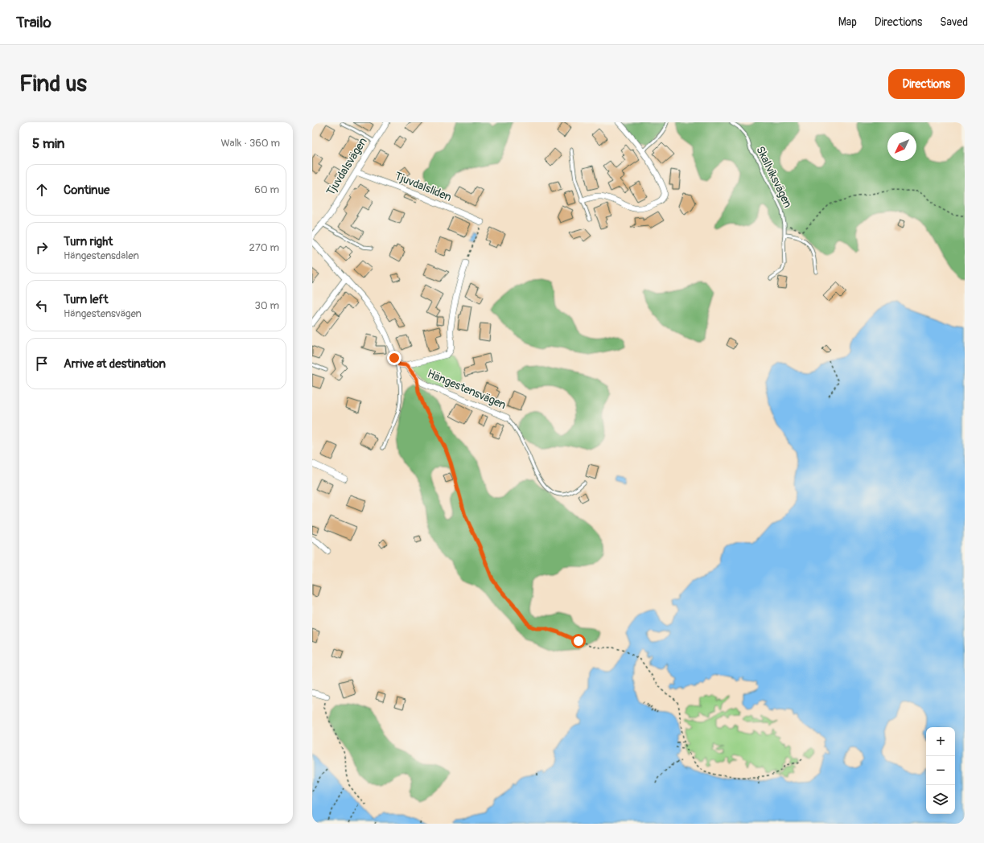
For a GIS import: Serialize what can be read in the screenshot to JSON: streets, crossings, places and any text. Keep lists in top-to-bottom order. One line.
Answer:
{"streets":{"street":["Tjuvdalsvägen","Tjuvdalsliden","Hängestensvägen"],"lane":["Skallviksvägen"]},"crossings":[["Tjuvdalsvägen","Tjuvdalsliden"]],"north":"bottom left","page":{"header":"Trailo","nav":["Map","Directions","Saved"],"buttons":"Directions","title":"Find us","heading":["5 min","Walk · 360 m"],"list":[["Continue","60 m"],["Turn right","Hängestensdalen","270 m"],["Turn left","Hängestensvägen","30 m"],"Arrive at destination"],"map_buttons":["+","−"]}}
